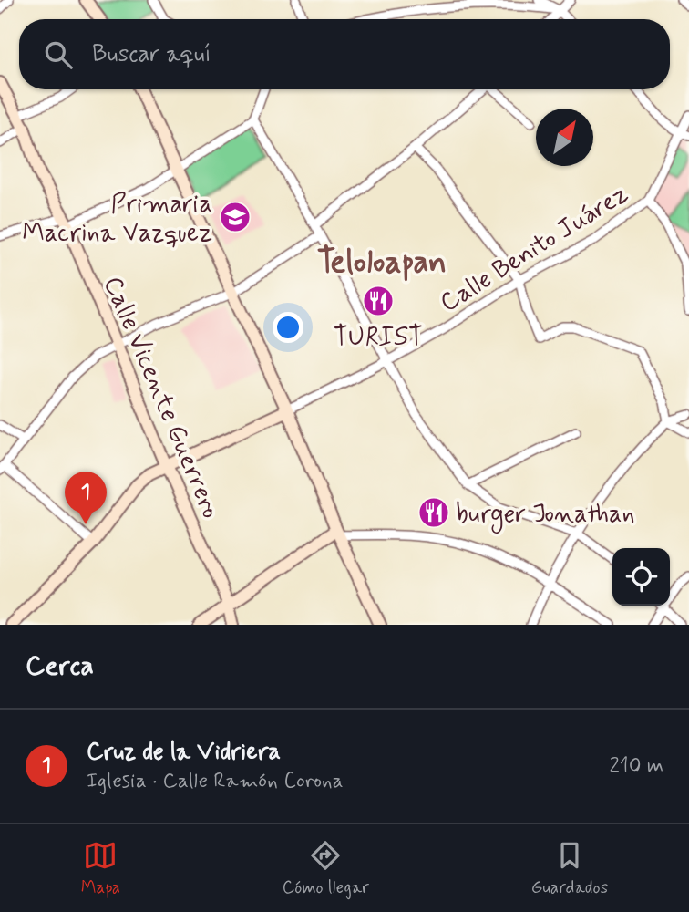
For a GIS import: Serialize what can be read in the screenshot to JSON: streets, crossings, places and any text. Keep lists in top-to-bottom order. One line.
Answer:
{"streets":{"main road":["Calle Benito Juárez","Calle Vicente Guerrero"]},"crossings":[["Calle Benito Juárez","Calle Vicente Guerrero"]],"districts":["Teloloapan"],"places":{"school or university":["Primaria Macrina Vazquez"],"restaurant":["TURIST","burger Jonathan"]},"north":"top right","page":{"search":"Buscar aquí","pins":"1","heading":"Cerca","list":[{"mark":"1","name":"Cruz de la Vidriera","note":"Iglesia · Calle Ramón Corona","value":"210 m"}],"nav":["Mapa","Cómo llegar","Guardados"]}}
